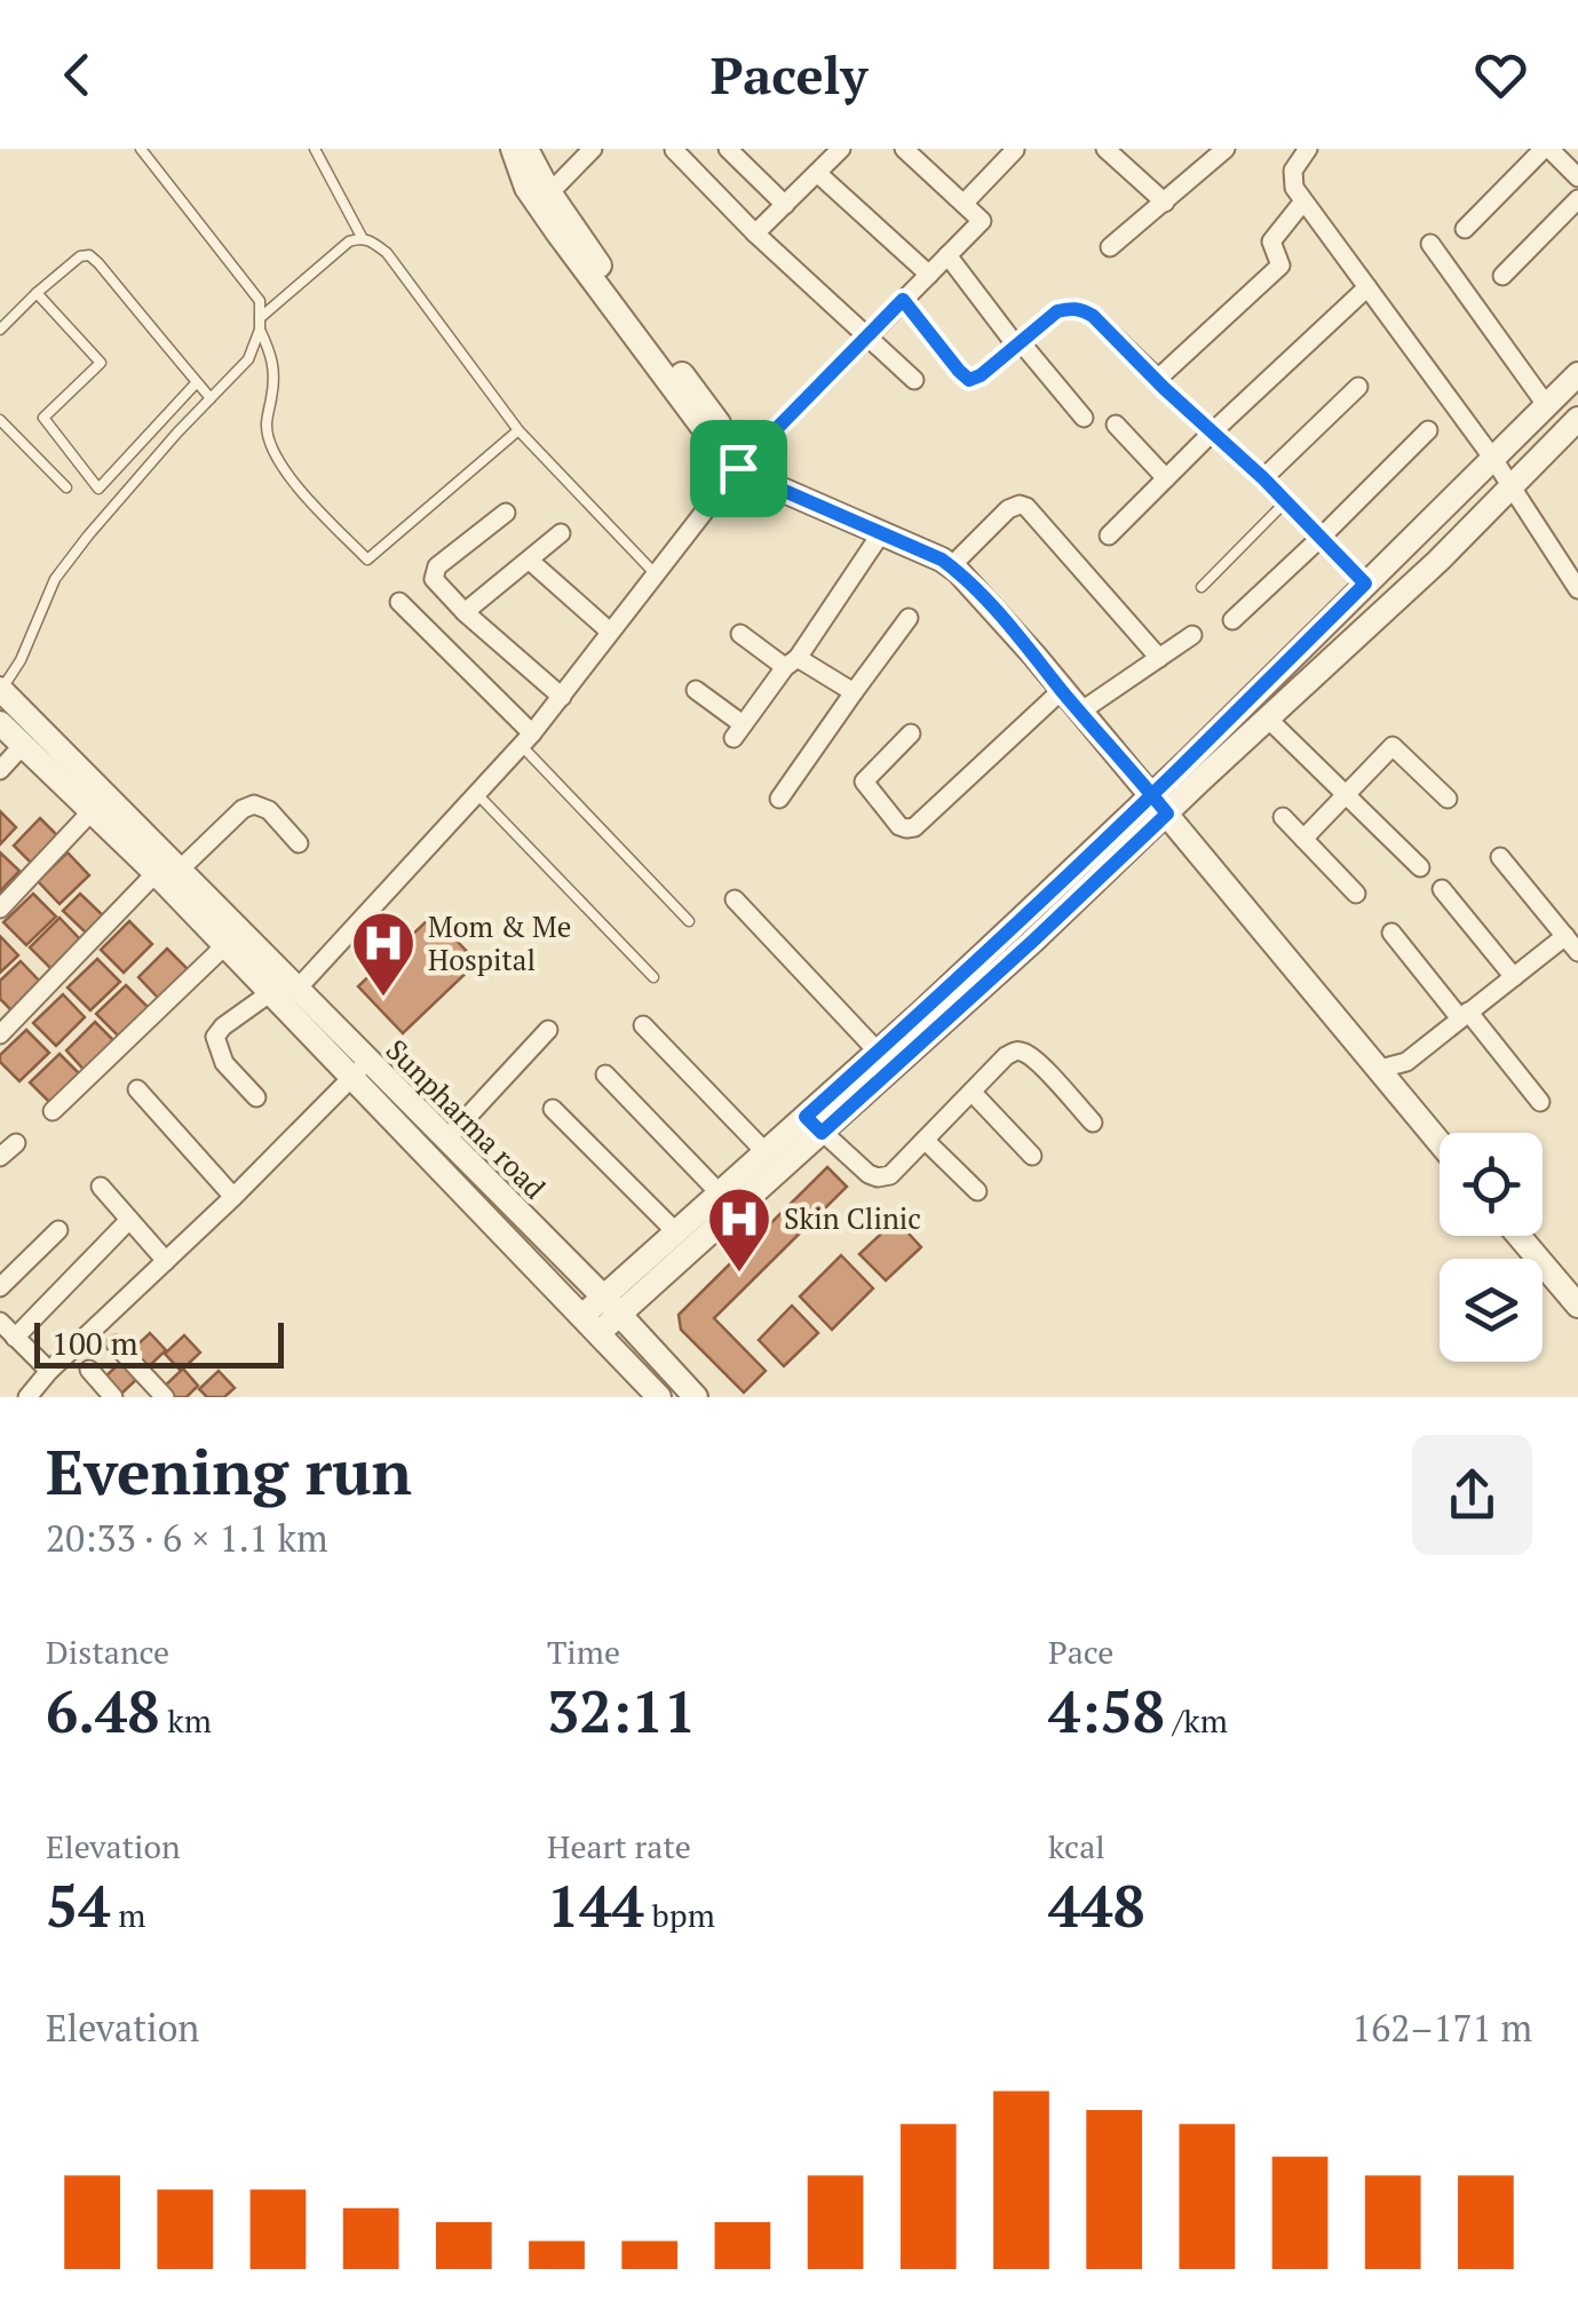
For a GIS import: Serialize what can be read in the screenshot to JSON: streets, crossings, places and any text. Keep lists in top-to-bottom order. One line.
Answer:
{"streets":{"street":["Sunpharma road"]},"places":{"hospital":["Mom & Me Hospital","Skin Clinic"]},"scale_bar":"100 m","page":{"header":"Pacely","scale":"100 m","heading":["Evening run","20:33 · 6 × 1.1 km"],"stats":[["Distance","6.48 km"],["Time","32:11"],["Pace","4:58 /km"],["Elevation","54 m"],["Heart rate","144 bpm"],["kcal","448"]],"chart":["Elevation","162–171 m"]}}
